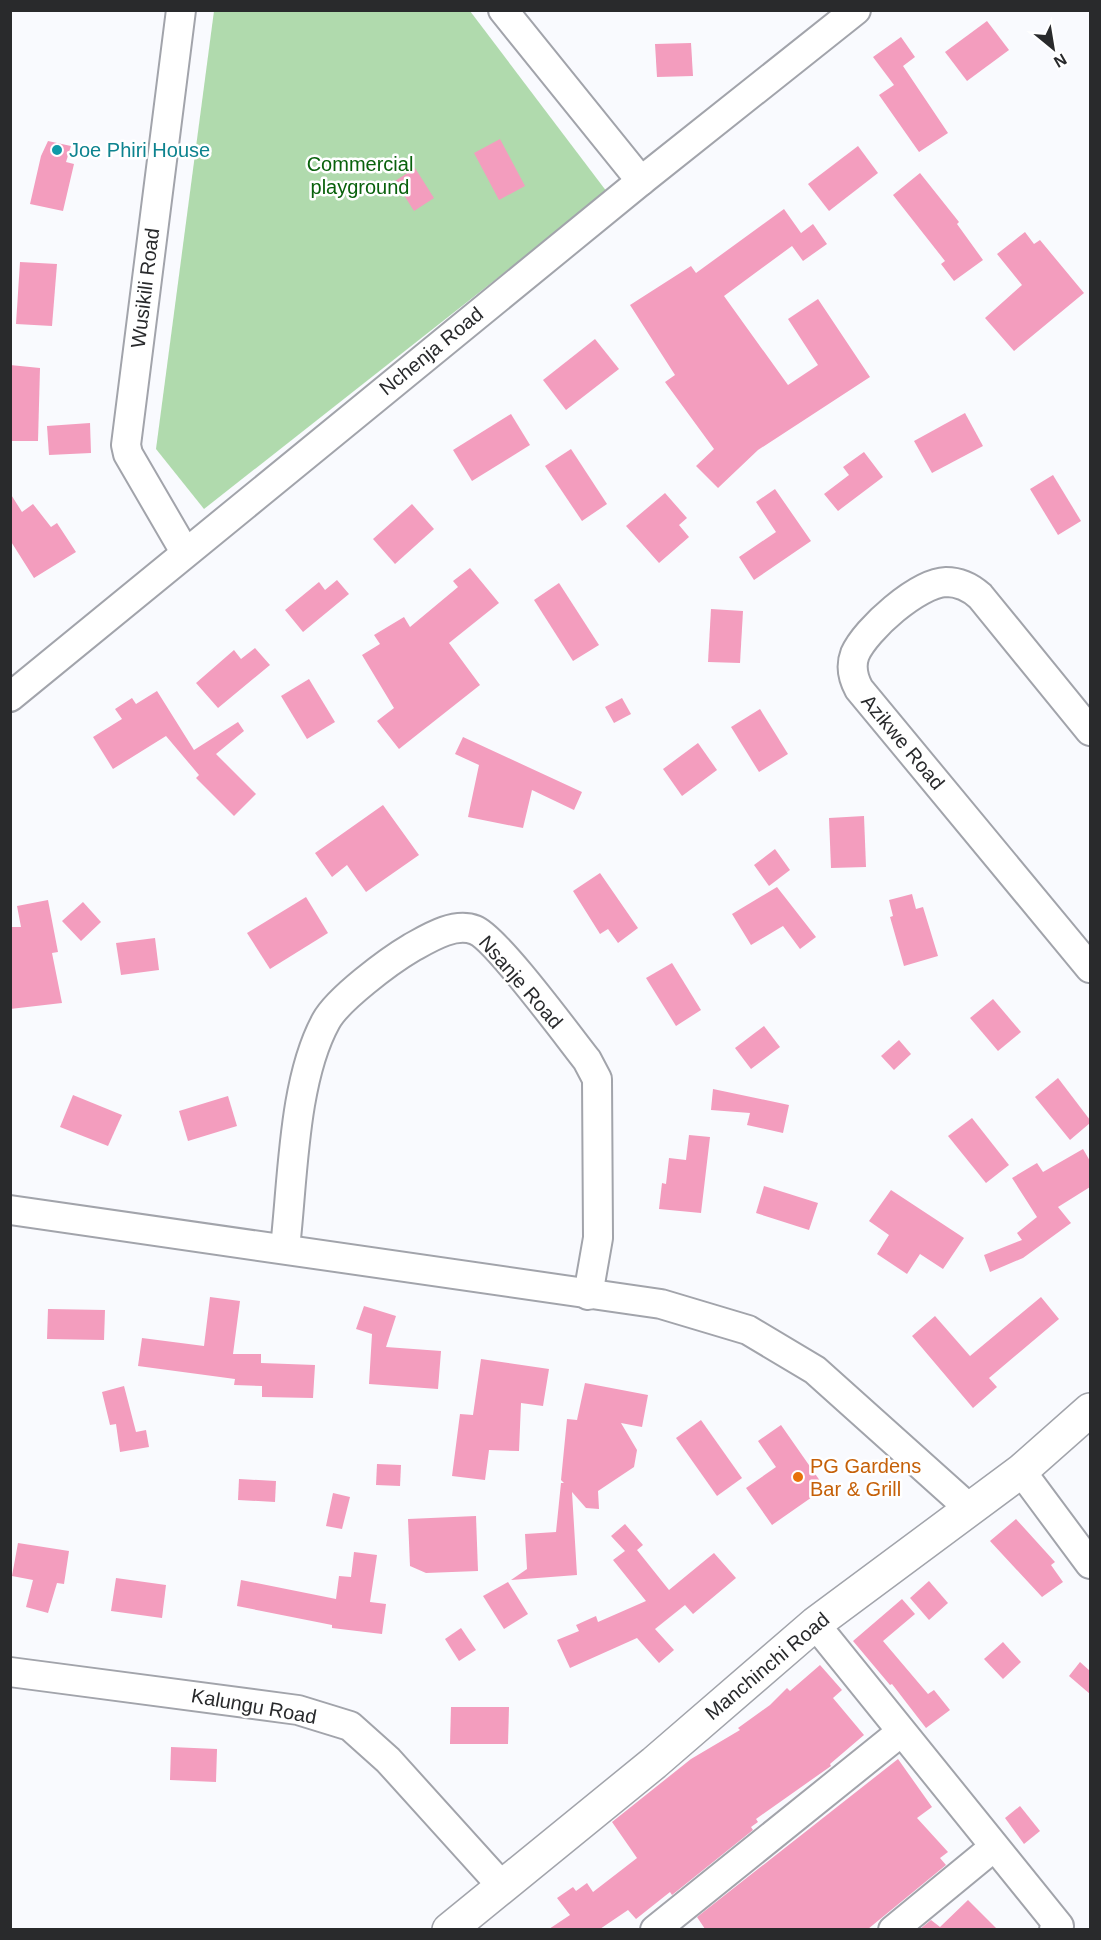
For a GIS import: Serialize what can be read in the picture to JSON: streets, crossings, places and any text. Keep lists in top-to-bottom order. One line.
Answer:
{"streets":{"main road":["Manchinchi Road"],"street":["Wusikili Road","Nchenja Road","Azikwe Road","Nsanje Road","Kalungu Road"]},"crossings":[["Wusikili Road","Nchenja Road"],["Manchinchi Road","Kalungu Road"]],"parks":["Commercial playground"],"places":["Joe Phiri House","PG Gardens Bar & Grill"],"north":"bottom right"}
